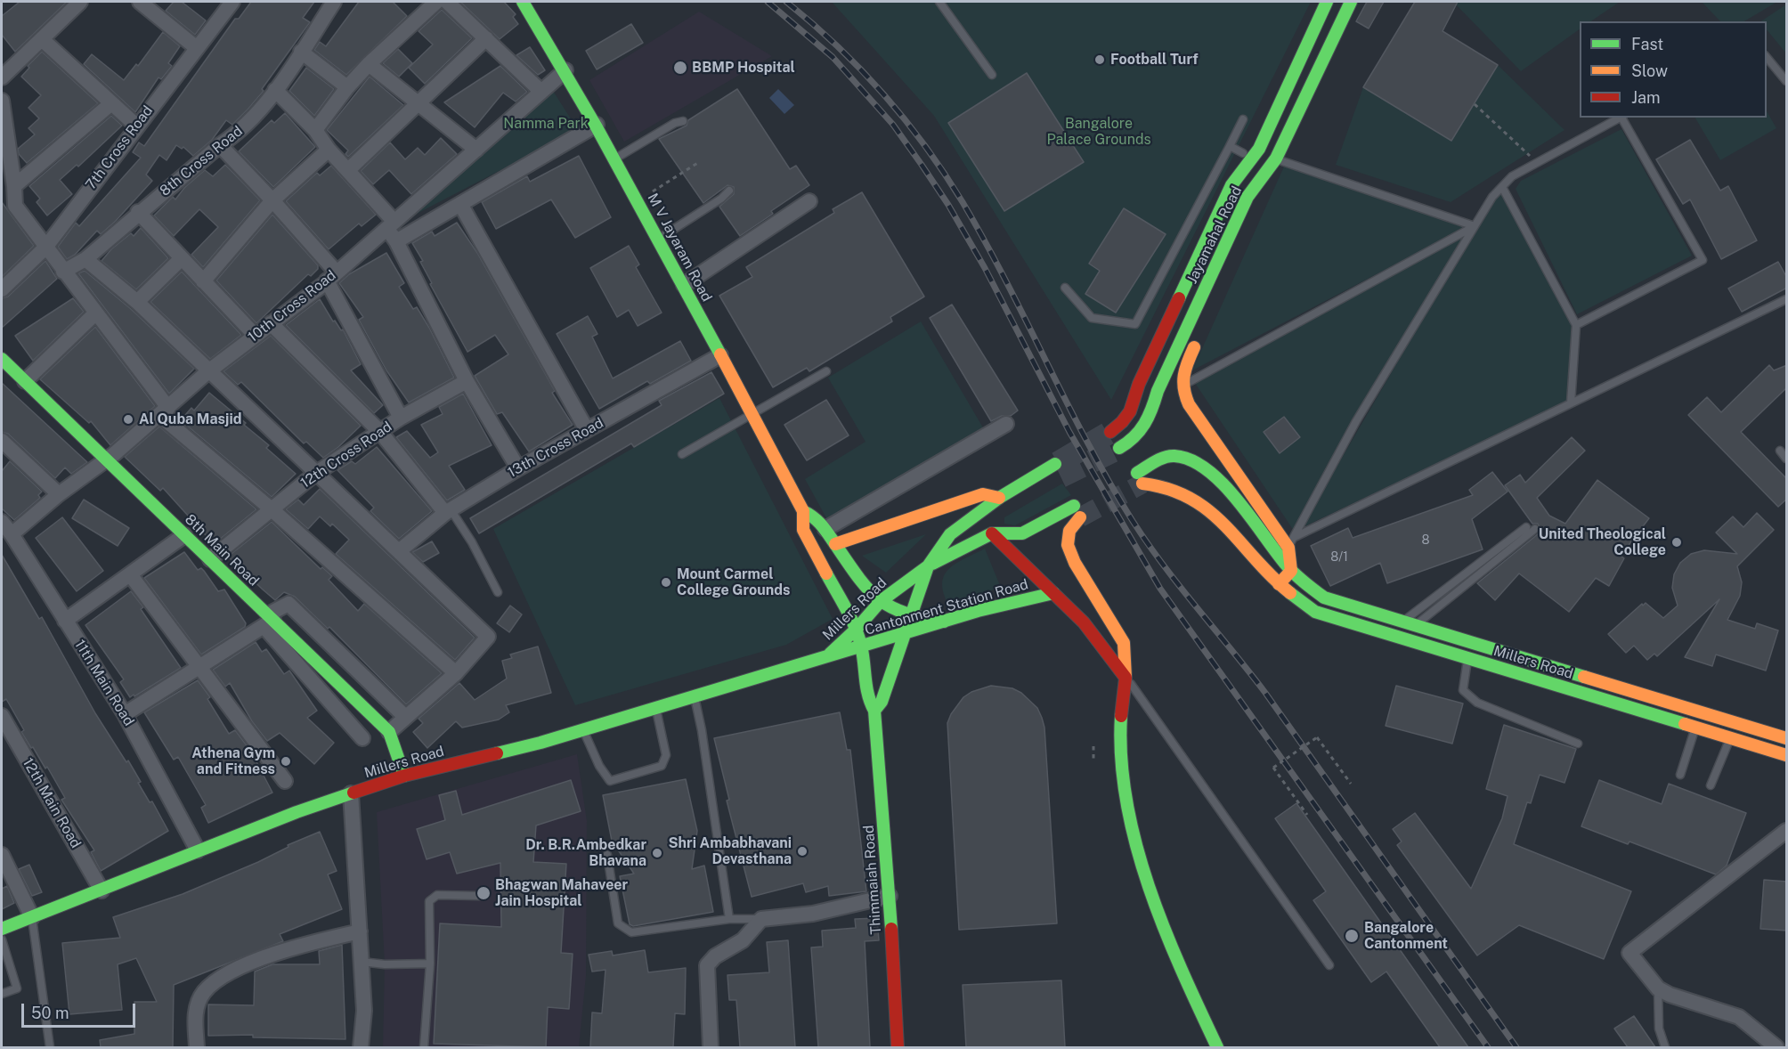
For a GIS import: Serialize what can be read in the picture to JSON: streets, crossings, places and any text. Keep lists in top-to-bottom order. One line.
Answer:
{"streets":{"street":["7th Cross Road","8th Cross Road","Jayamahal Road","M V Jayaram Road","10th Cross Road","13th Cross Road","12th Cross Road","8th Main Road","Cantonment Station Road","Millers Road","11th Main Road","12th Main Road","Thimmaiah Road"]},"crossings":[["M V Jayaram Road","10th Cross Road"],["M V Jayaram Road","13th Cross Road"],["M V Jayaram Road","Cantonment Station Road"],["M V Jayaram Road","Millers Road"],["M V Jayaram Road","Thimmaiah Road"],["10th Cross Road","8th Main Road"],["10th Cross Road","11th Main Road"],["12th Cross Road","8th Main Road"],["8th Main Road","Millers Road"],["Cantonment Station Road","Millers Road"],["Cantonment Station Road","Thimmaiah Road"],["Millers Road","11th Main Road"],["Millers Road","12th Main Road"],["Millers Road","Thimmaiah Road"]],"parks":["Namma Park","Bangalore Palace Grounds"],"places":["Football Turf","BBMP Hospital","Al Quba Masjid","United Theological College","Mount Carmel College Grounds","Athena Gym and Fitness","Shri Ambabhavani Devasthana","Dr. B.R.Ambedkar Bhavana","Bhagwan Mahaveer Jain Hospital","Bangalore Cantonment"],"house_numbers":["8","8/1"],"legend":["Fast","Slow","Jam"],"scale_bar":"50 m"}
